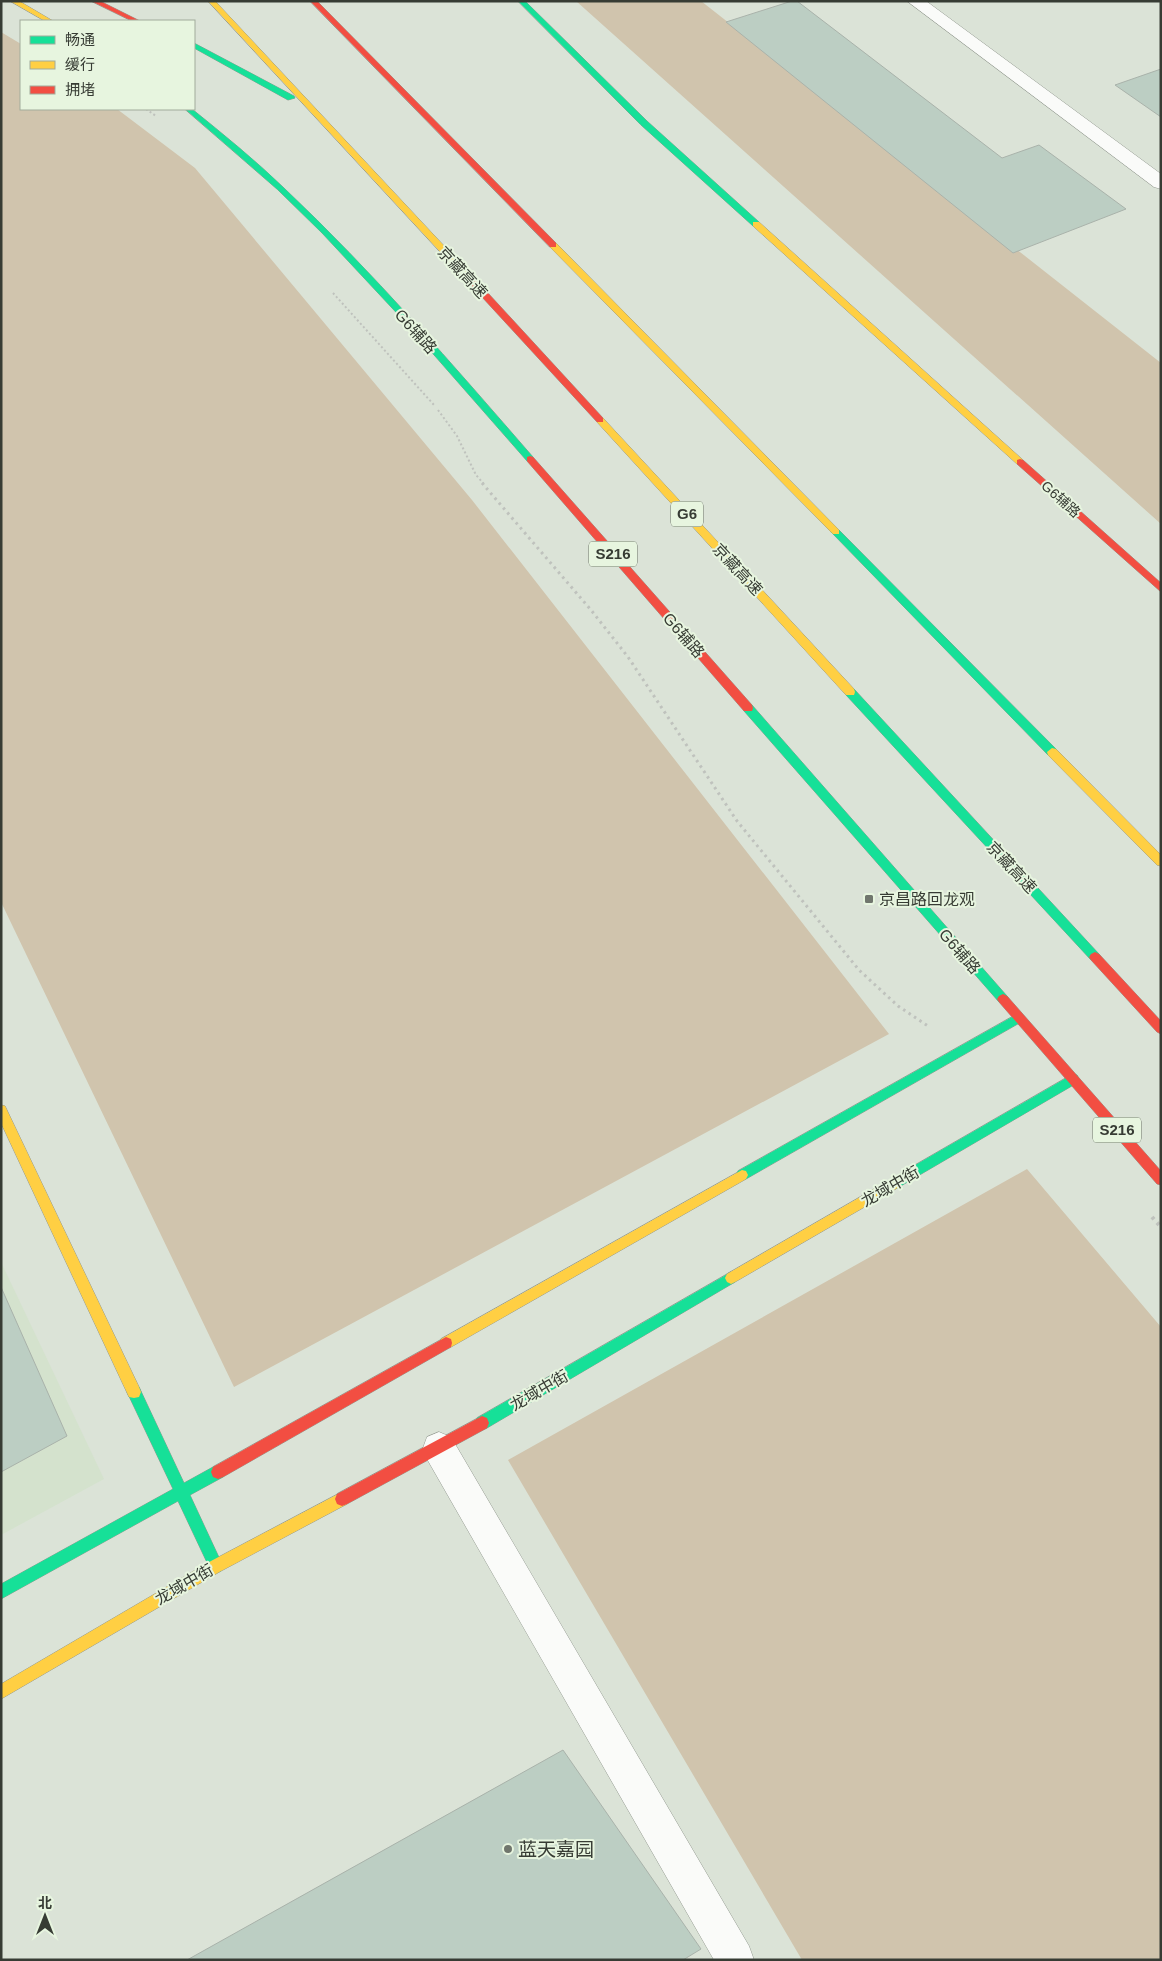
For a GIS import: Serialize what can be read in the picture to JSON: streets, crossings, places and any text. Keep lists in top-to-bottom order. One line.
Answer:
{"streets":{"main road":["京藏高速","G6辅路","G6","S216","龙域中街"]},"crossings":[["G6辅路","龙域中街"]],"places":{"transit":["京昌路回龙观"],"other":["蓝天嘉园"]},"legend":["畅通","缓行","拥堵"],"north":"top"}
